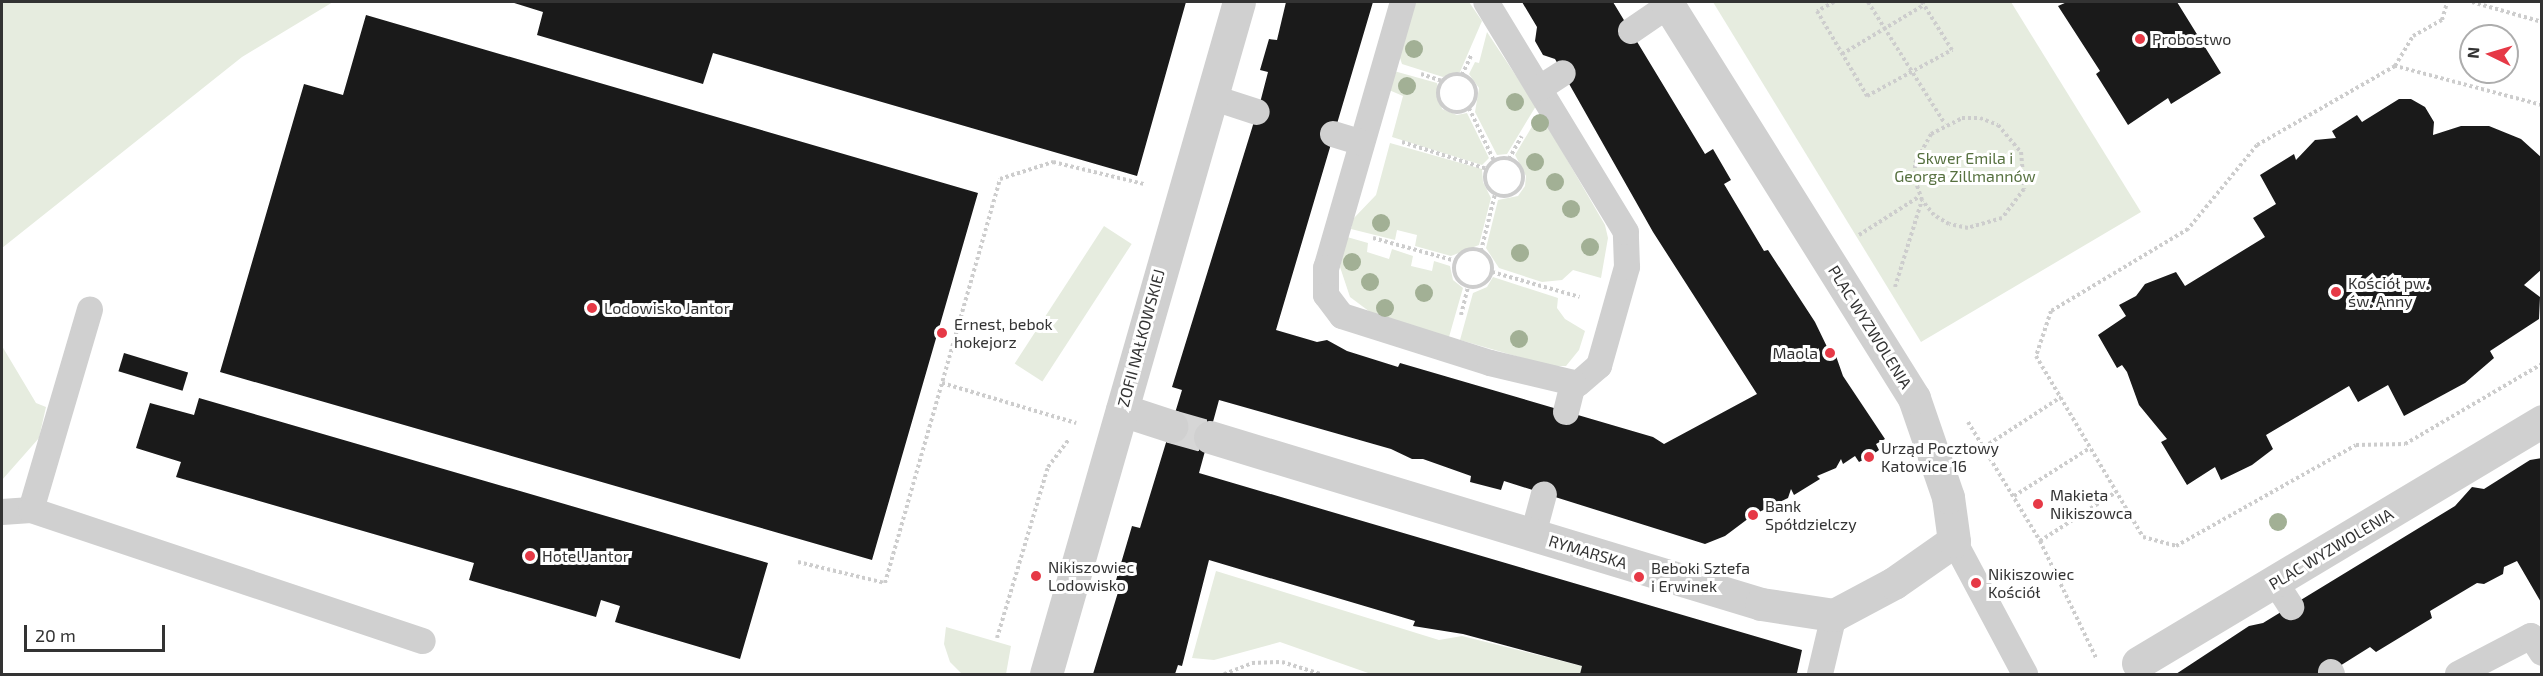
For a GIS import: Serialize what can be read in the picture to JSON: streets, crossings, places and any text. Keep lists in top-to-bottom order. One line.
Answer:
{"streets":{"street":["PLAC WYZWOLENIA","ZOFII NAŁKOWSKIEJ","RYMARSKA"]},"parks":["Skwer Emila i Georga Zillmannów"],"places":["Probostwo","Kościół pw. św. Anny","Lodowisko Jantor","Ernest, bebok hokejorz","Maola","Urząd Pocztowy Katowice 16","Makieta Nikiszowca","Bank Spółdzielczy","Hotel Jantor","Nikiszowiec Lodowisko","Beboki Sztefa i Erwinek","Nikiszowiec Kościół"],"scale_bar":"20 m","north":"left"}
